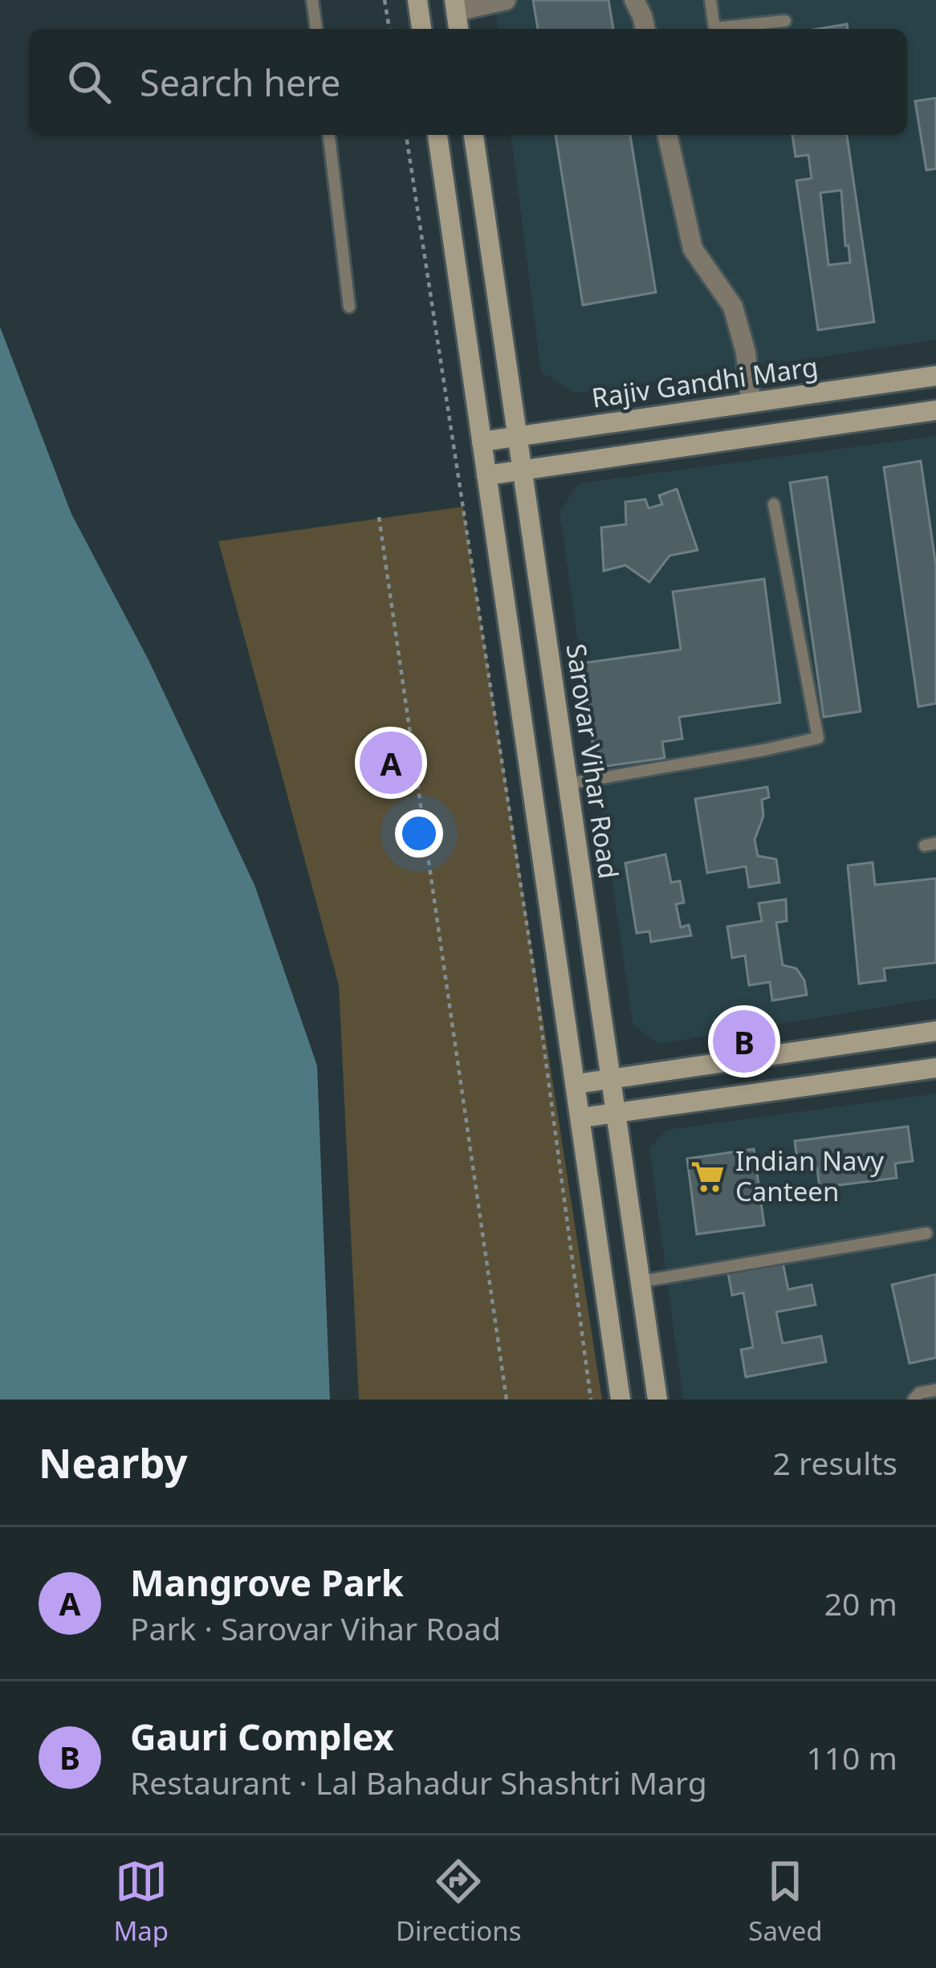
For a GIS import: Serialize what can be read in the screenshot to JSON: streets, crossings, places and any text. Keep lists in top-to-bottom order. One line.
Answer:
{"streets":{"street":["Rajiv Gandhi Marg","Sarovar Vihar Road"]},"crossings":[["Rajiv Gandhi Marg","Sarovar Vihar Road"]],"places":{"supermarket":["Indian Navy Canteen"]},"page":{"search":"Search here","pins":["A","B"],"heading":["Nearby","2 results"],"list":[{"mark":"A","name":"Mangrove Park","note":"Park · Sarovar Vihar Road","value":"20 m"},{"mark":"B","name":"Gauri Complex","note":"Restaurant · Lal Bahadur Shashtri Marg","value":"110 m"}],"nav":["Map","Directions","Saved"]}}
